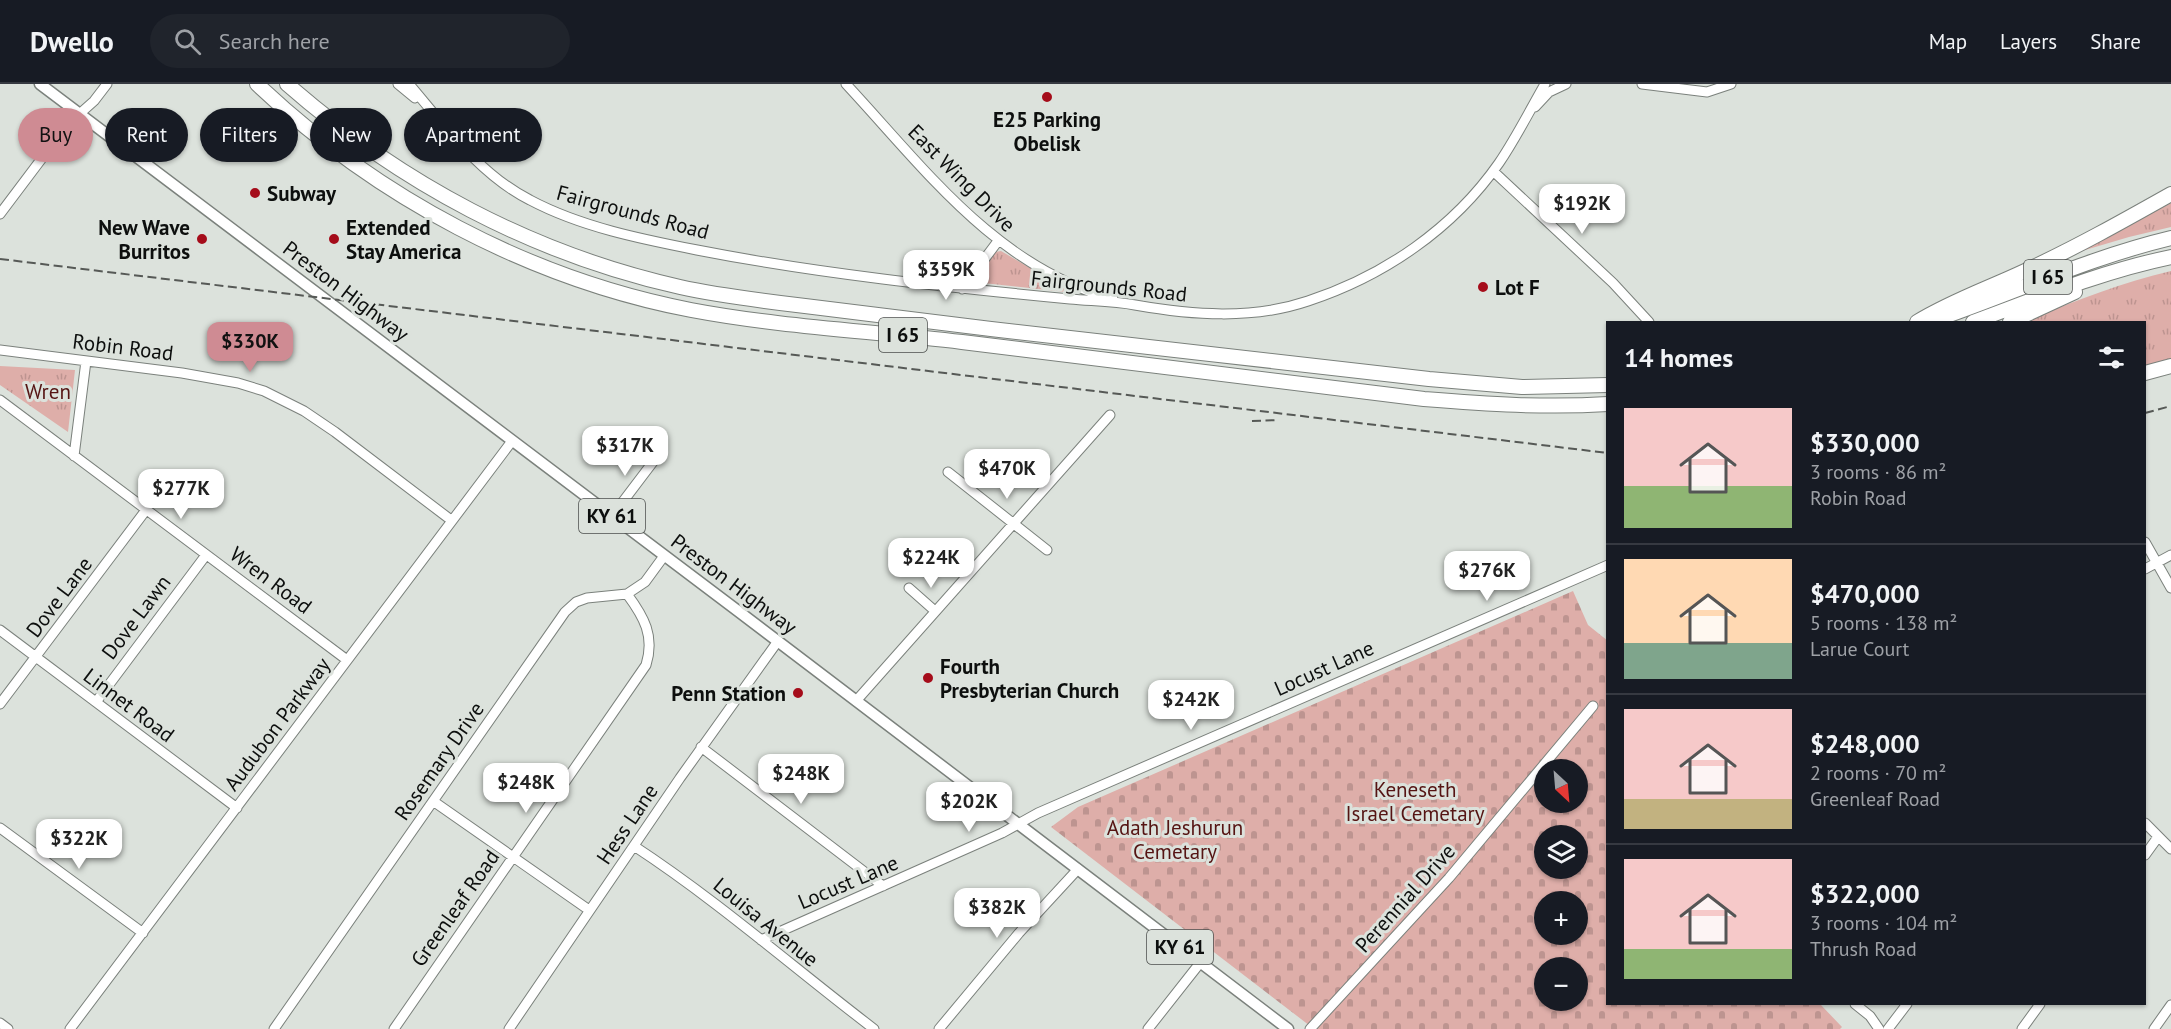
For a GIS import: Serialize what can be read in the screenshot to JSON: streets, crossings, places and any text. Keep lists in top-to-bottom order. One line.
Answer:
{"streets":{"highway":["I 65"],"main road":["Preston Highway","KY 61"],"street":["East Wing Drive","Fairgrounds Road","Robin Road","Wren Road","Dove Lane","Dove Lawn","Locust Lane","Linnet Road","Audubon Parkway","Rosemary Drive","Hess Lane","Perennial Drive","Greenleaf Road","Louisa Avenue"]},"crossings":[["East Wing Drive","Fairgrounds Road"],["Preston Highway","Locust Lane"],["Preston Highway","Audubon Parkway"],["Preston Highway","Hess Lane"],["Robin Road","Audubon Parkway"],["Wren Road","Dove Lane"],["Wren Road","Dove Lawn"],["Wren Road","Audubon Parkway"],["Dove Lane","Linnet Road"],["Dove Lawn","Linnet Road"],["Locust Lane","Louisa Avenue"],["Linnet Road","Audubon Parkway"],["Rosemary Drive","Greenleaf Road"],["Hess Lane","Louisa Avenue"]],"parks":["Wren","Keneseth Israel Cemetary","Adath Jeshurun Cemetary"],"places":["E25 Parking Obelisk","Subway","New Wave Burritos","Extended Stay America","Lot F","Fourth Presbyterian Church","Penn Station"],"north":"bottom right","page":{"header":"Dwello","search":"Search here","nav":["Map","Layers","Share"],"chip":["Buy","Rent","Filters","New","Apartment"],"price":["$192K","$359K","$330K","$317K","$470K","$277K","$224K","$276K","$242K","$248K","$248K","$202K","$322K","$382K"],"heading":"14 homes","list":[{"name":"$330,000","note":"3 rooms · 86 m² · Robin Road"},{"name":"$470,000","note":"5 rooms · 138 m² · Larue Court"},{"name":"$248,000","note":"2 rooms · 70 m² · Greenleaf Road"},{"name":"$322,000","note":"3 rooms · 104 m² · Thrush Road"}],"map_buttons":["+","−"]}}
